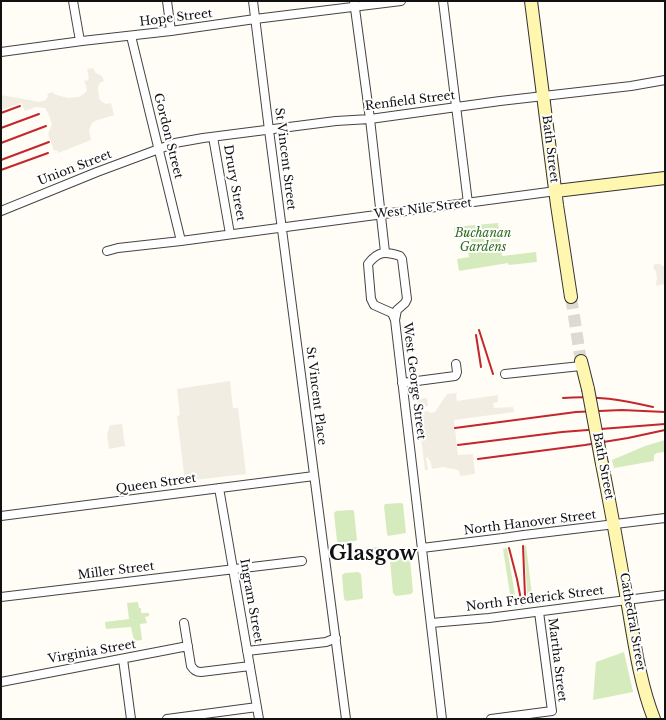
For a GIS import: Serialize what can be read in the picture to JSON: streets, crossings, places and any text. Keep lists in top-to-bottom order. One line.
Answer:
{"streets":{"street":["Hope Street","Renfield Street","Gordon Street","Bath Street","St Vincent Street","Union Street","Drury Street","West Nile Street","West George Street","St Vincent Place","Queen Street","North Hanover Street","Miller Street","North Frederick Street","Ingram Street","Cathedral Street","Virginia Street","Martha Street"]},"crossings":[["Hope Street","Gordon Street"],["Hope Street","St Vincent Street"],["Renfield Street","Gordon Street"],["Renfield Street","Bath Street"],["Renfield Street","St Vincent Street"],["Renfield Street","Union Street"],["Renfield Street","Drury Street"],["Gordon Street","Union Street"],["Gordon Street","West Nile Street"],["Bath Street","West Nile Street"],["Bath Street","North Hanover Street"],["Bath Street","Cathedral Street"],["St Vincent Street","West Nile Street"],["St Vincent Street","St Vincent Place"],["Drury Street","West Nile Street"],["West George Street","North Hanover Street"],["West George Street","North Frederick Street"],["St Vincent Place","Queen Street"],["Queen Street","Ingram Street"],["North Hanover Street","Cathedral Street"],["Miller Street","Ingram Street"],["North Frederick Street","Cathedral Street"],["North Frederick Street","Martha Street"]],"districts":["Glasgow"],"parks":["Buchanan Gardens"]}
